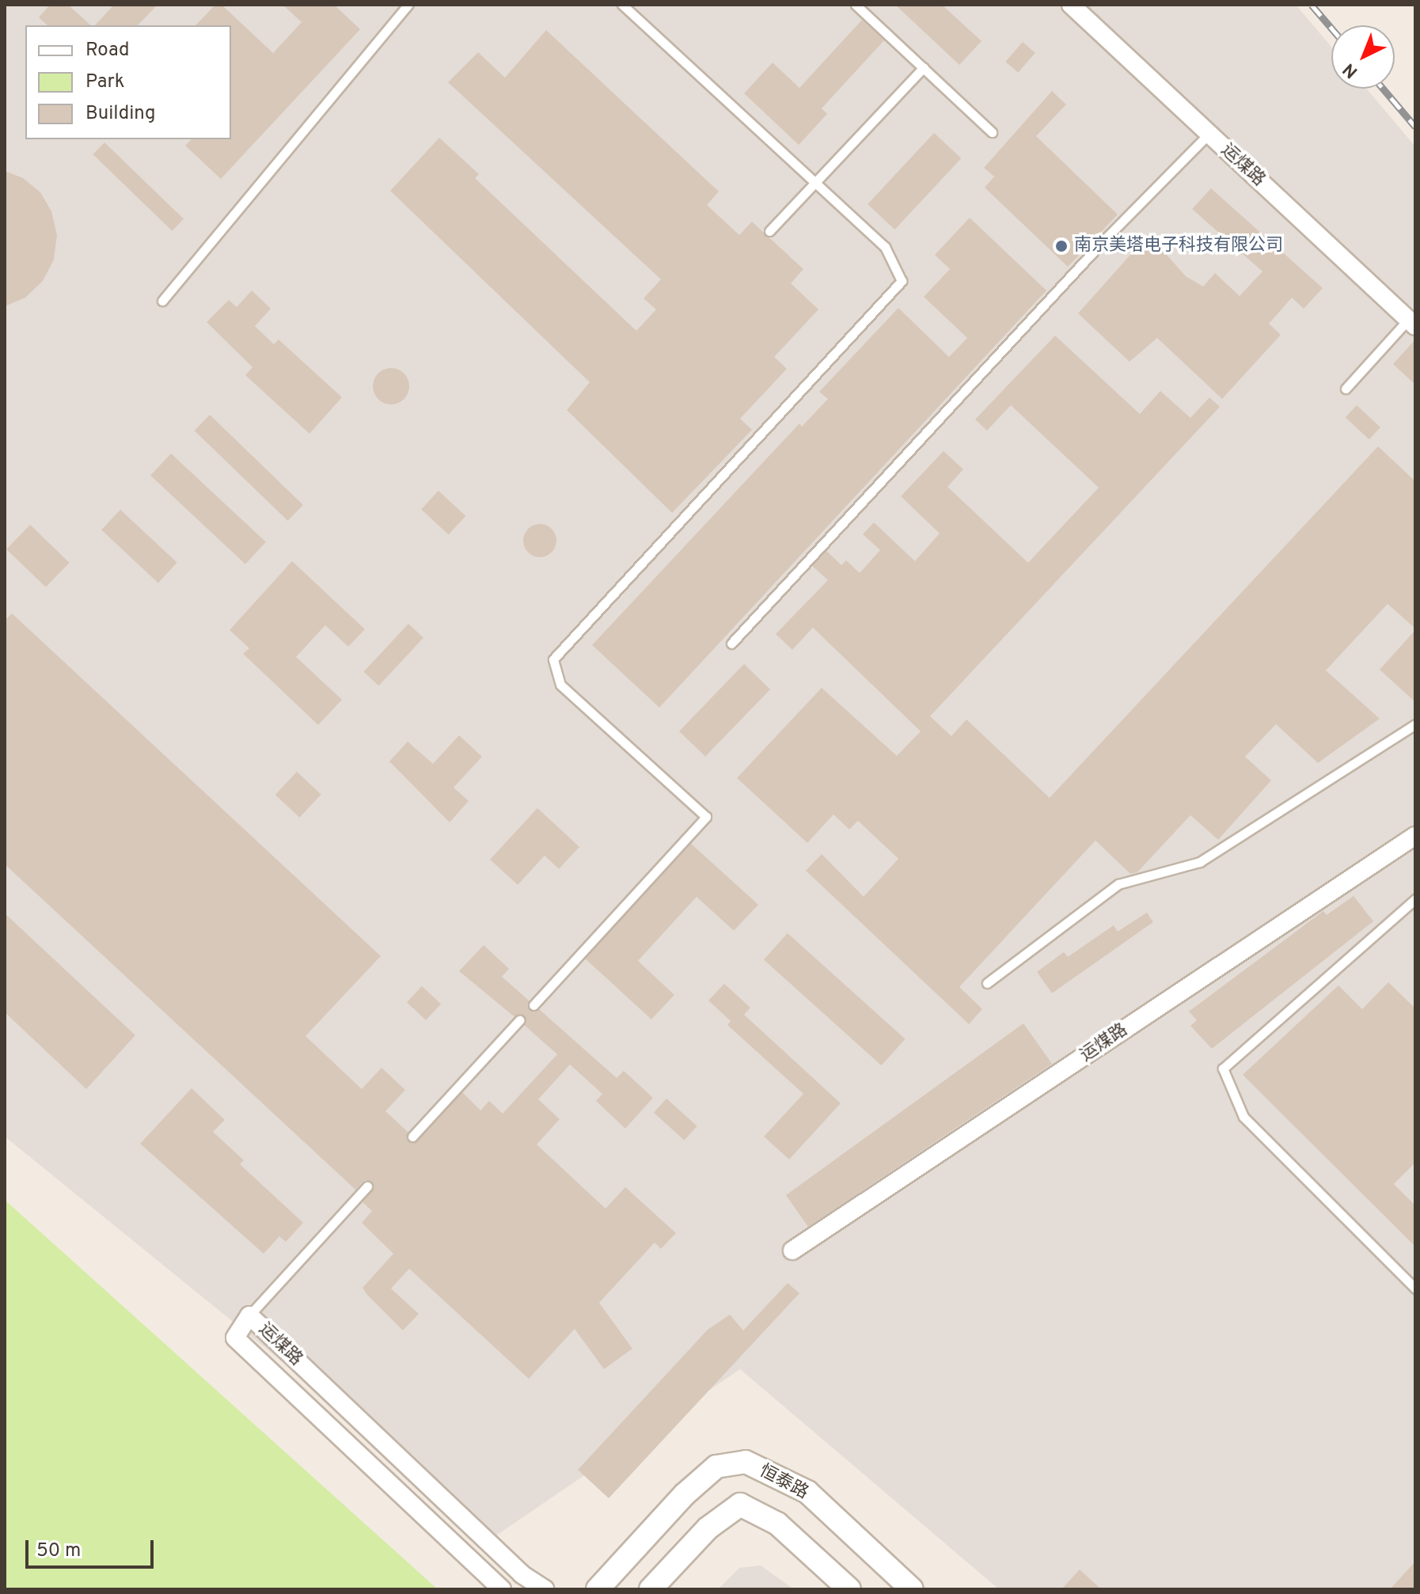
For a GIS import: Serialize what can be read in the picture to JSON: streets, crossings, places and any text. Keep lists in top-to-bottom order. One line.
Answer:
{"streets":{"street":["运煤路","恒泰路"]},"places":["南京美塔电子科技有限公司"],"legend":["Road","Park","Building"],"scale_bar":"50 m","north":"bottom left"}
